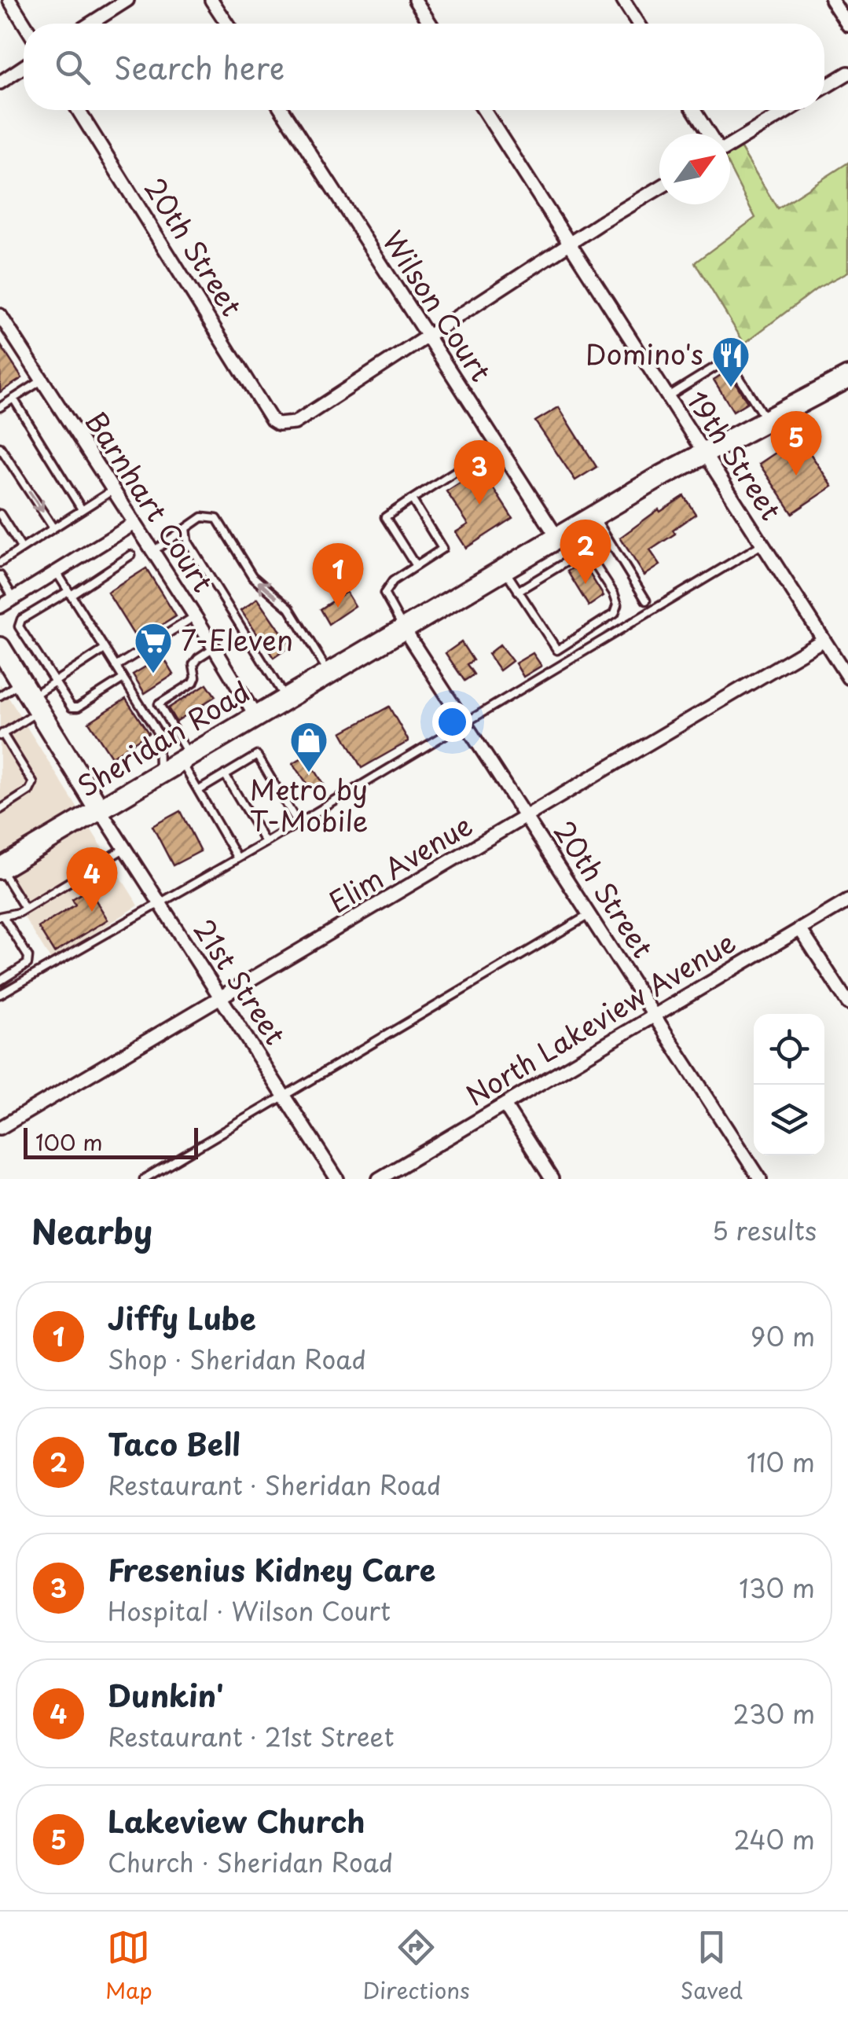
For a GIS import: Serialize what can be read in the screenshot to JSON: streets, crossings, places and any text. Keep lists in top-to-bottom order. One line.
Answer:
{"streets":{"main road":["Sheridan Road"],"street":["20th Street","Wilson Court","19th Street","Barnhart Court","Elim Avenue","21st Street","North Lakeview Avenue"]},"crossings":[["20th Street","Wilson Court"],["20th Street","Sheridan Road"],["20th Street","Elim Avenue"],["20th Street","North Lakeview Avenue"],["Wilson Court","Sheridan Road"],["19th Street","Sheridan Road"],["19th Street","Elim Avenue"],["Barnhart Court","Sheridan Road"],["Sheridan Road","21st Street"],["Elim Avenue","21st Street"]],"places":{"restaurant":["Domino's"],"supermarket":["7-Eleven"],"shop":["Metro by T-Mobile"]},"scale_bar":"100 m","north":"top right","page":{"search":"Search here","pins":["5","3","2","1","4"],"scale":"100 m","heading":["Nearby","5 results"],"list":[{"mark":"1","name":"Jiffy Lube","note":"Shop · Sheridan Road","value":"90 m"},{"mark":"2","name":"Taco Bell","note":"Restaurant · Sheridan Road","value":"110 m"},{"mark":"3","name":"Fresenius Kidney Care","note":"Hospital · Wilson Court","value":"130 m"},{"mark":"4","name":"Dunkin'","note":"Restaurant · 21st Street","value":"230 m"},{"mark":"5","name":"Lakeview Church","note":"Church · Sheridan Road","value":"240 m"}],"nav":["Map","Directions","Saved"]}}
